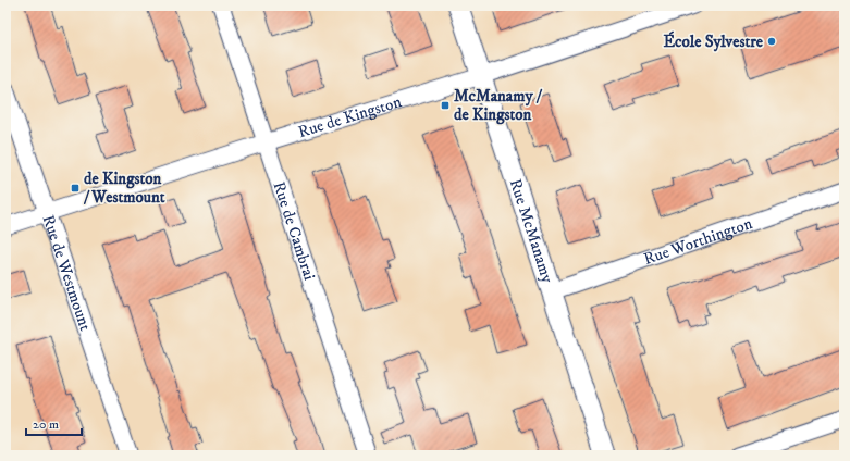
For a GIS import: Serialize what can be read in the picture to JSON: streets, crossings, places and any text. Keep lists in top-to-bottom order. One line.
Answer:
{"streets":{"street":["Rue de Kingston","Rue de Cambrai","Rue McManamy","Rue Worthington","Rue de Westmount"]},"crossings":[["Rue de Kingston","Rue de Cambrai"],["Rue de Kingston","Rue McManamy"],["Rue de Kingston","Rue de Westmount"],["Rue McManamy","Rue Worthington"]],"places":{"other":["École Sylvestre"],"transit":["McManamy / de Kingston","de Kingston / Westmount"]},"scale_bar":"20 m"}
